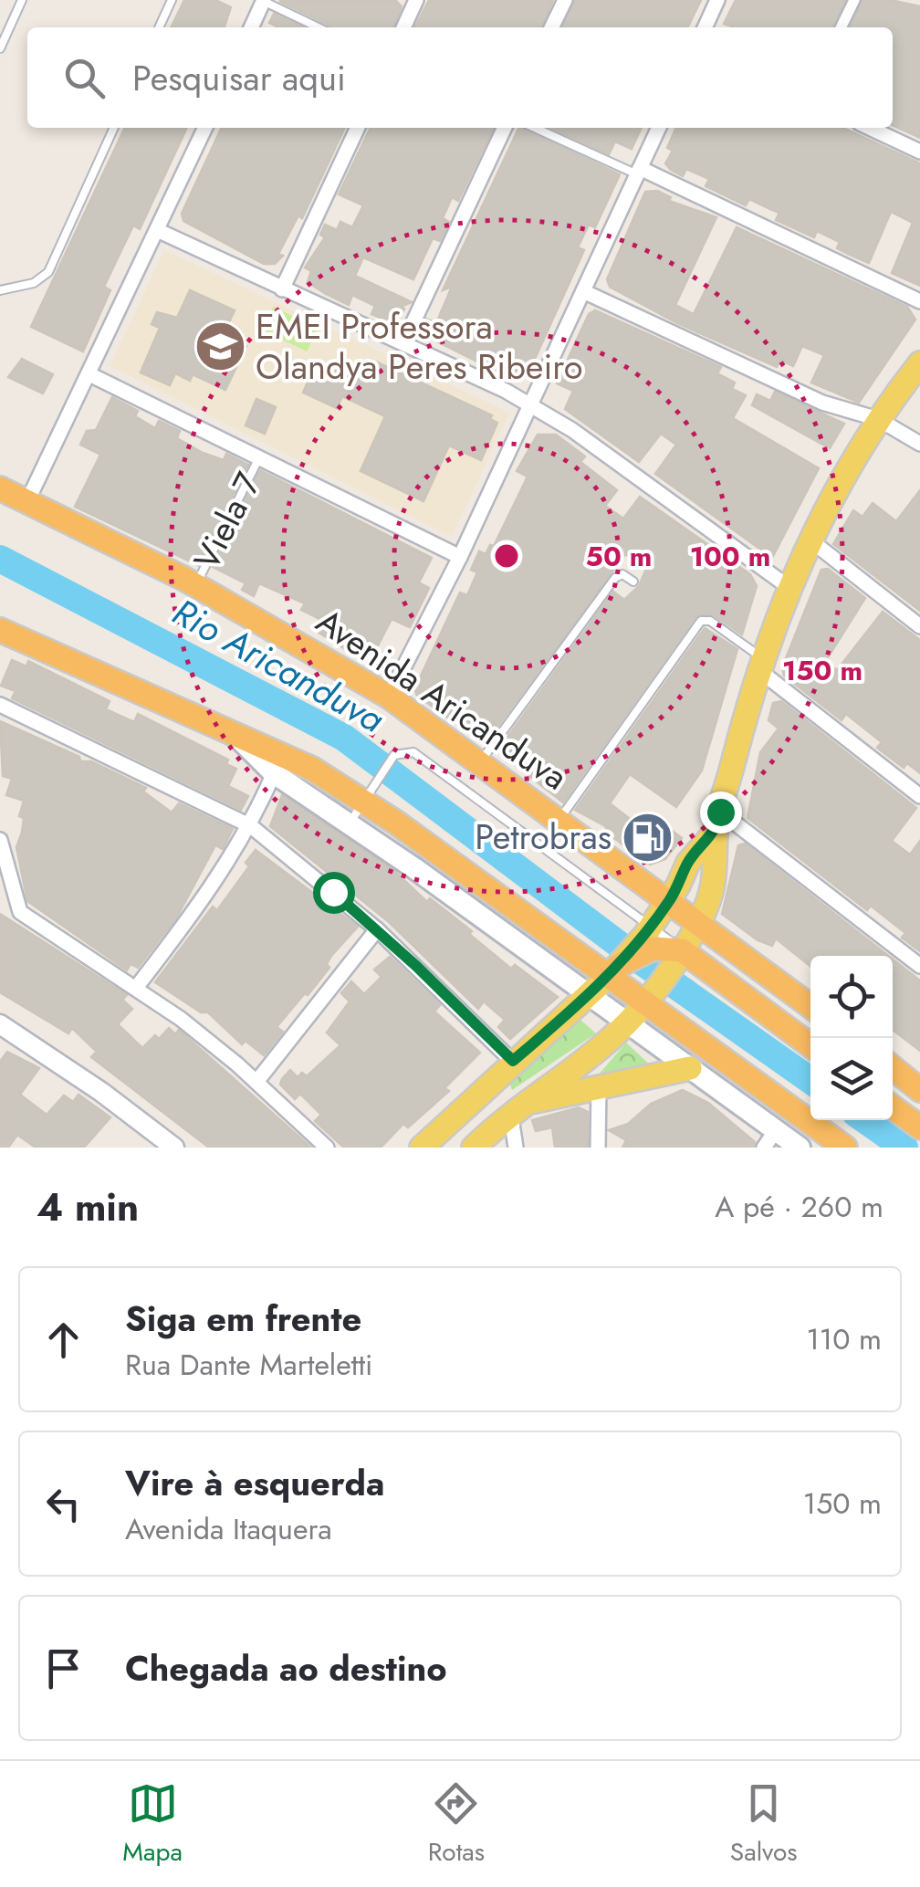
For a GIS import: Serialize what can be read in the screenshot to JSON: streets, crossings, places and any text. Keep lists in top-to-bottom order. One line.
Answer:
{"streets":{"highway":["Avenida Aricanduva"],"lane":["Viela 7"]},"crossings":[["Viela 7","Avenida Aricanduva"]],"water":["Rio Aricanduva"],"places":{"school or university":["EMEI Professora Olandya Peres Ribeiro"],"fuel station":["Petrobras"]},"page":{"search":"Pesquisar aqui","heading":["4 min","A pé · 260 m"],"list":[["Siga em frente","Rua Dante Marteletti","110 m"],["Vire à esquerda","Avenida Itaquera","150 m"],"Chegada ao destino"],"nav":["Mapa","Rotas","Salvos"]},"rings":["50 m","100 m","150 m"]}
